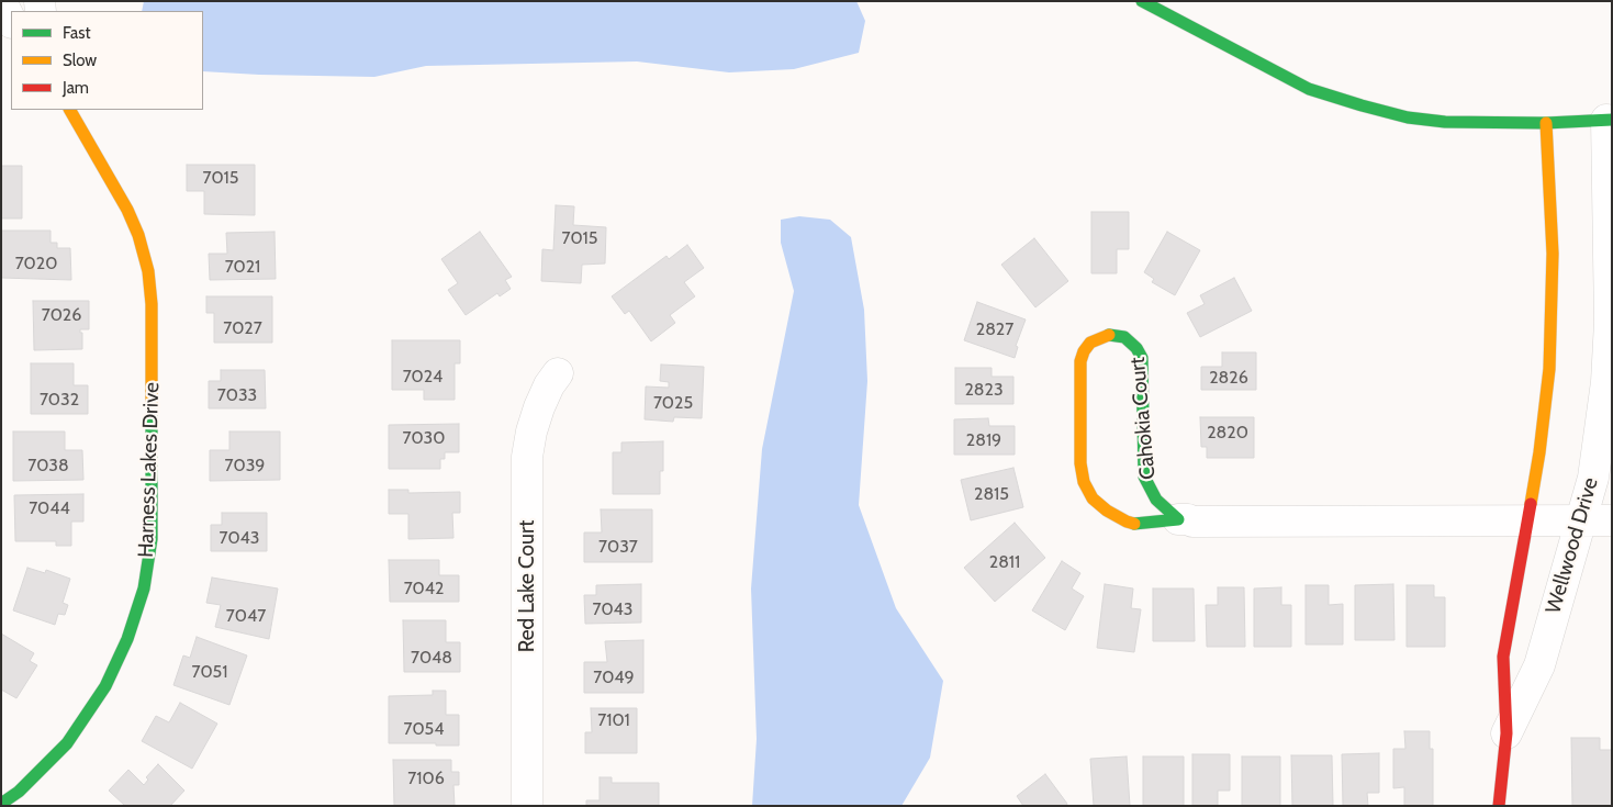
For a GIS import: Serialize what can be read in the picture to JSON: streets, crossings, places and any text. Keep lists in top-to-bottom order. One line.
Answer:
{"streets":{"street":["Cahokia Court","Harness Lakes Drive","Wellwood Drive","Red Lake Court"]},"crossings":[["Cahokia Court","Wellwood Drive"]],"house_numbers":["7015","7015","7020","7021","7026","7027","2827","7024","2826","2823","7033","7032","7025","2820","7030","2819","7038","7039","2815","7044","7043","7037","2811","7042","7043","7047","7048","7051","7049","7101","7054","7106"],"legend":["Fast","Slow","Jam"]}
